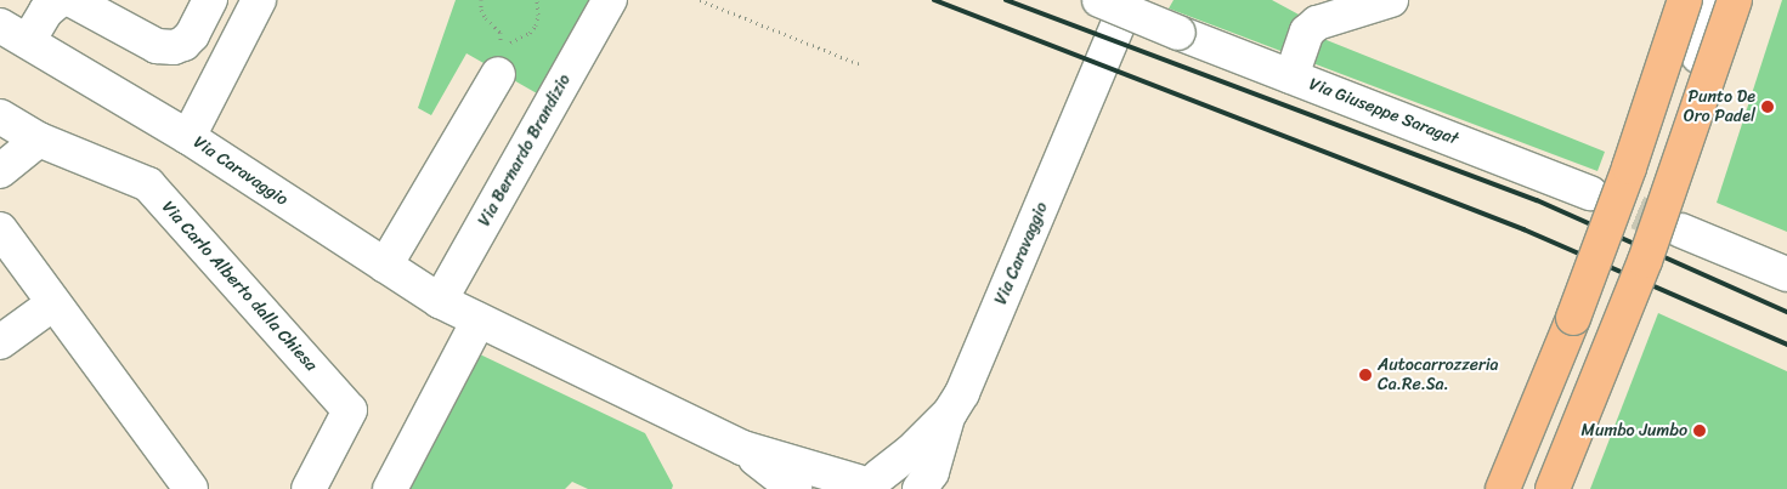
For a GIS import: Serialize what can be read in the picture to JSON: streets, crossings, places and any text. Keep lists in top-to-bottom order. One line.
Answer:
{"streets":{"street":["Via Giuseppe Saragat","Via Bernardo Brandizio","Via Caravaggio","Via Carlo Alberto dalla Chiesa"]},"crossings":[["Via Bernardo Brandizio","Via Caravaggio"]],"places":["Punto De Oro Padel","Autocarrozzeria Ca.Re.Sa.","Mumbo Jumbo"]}
